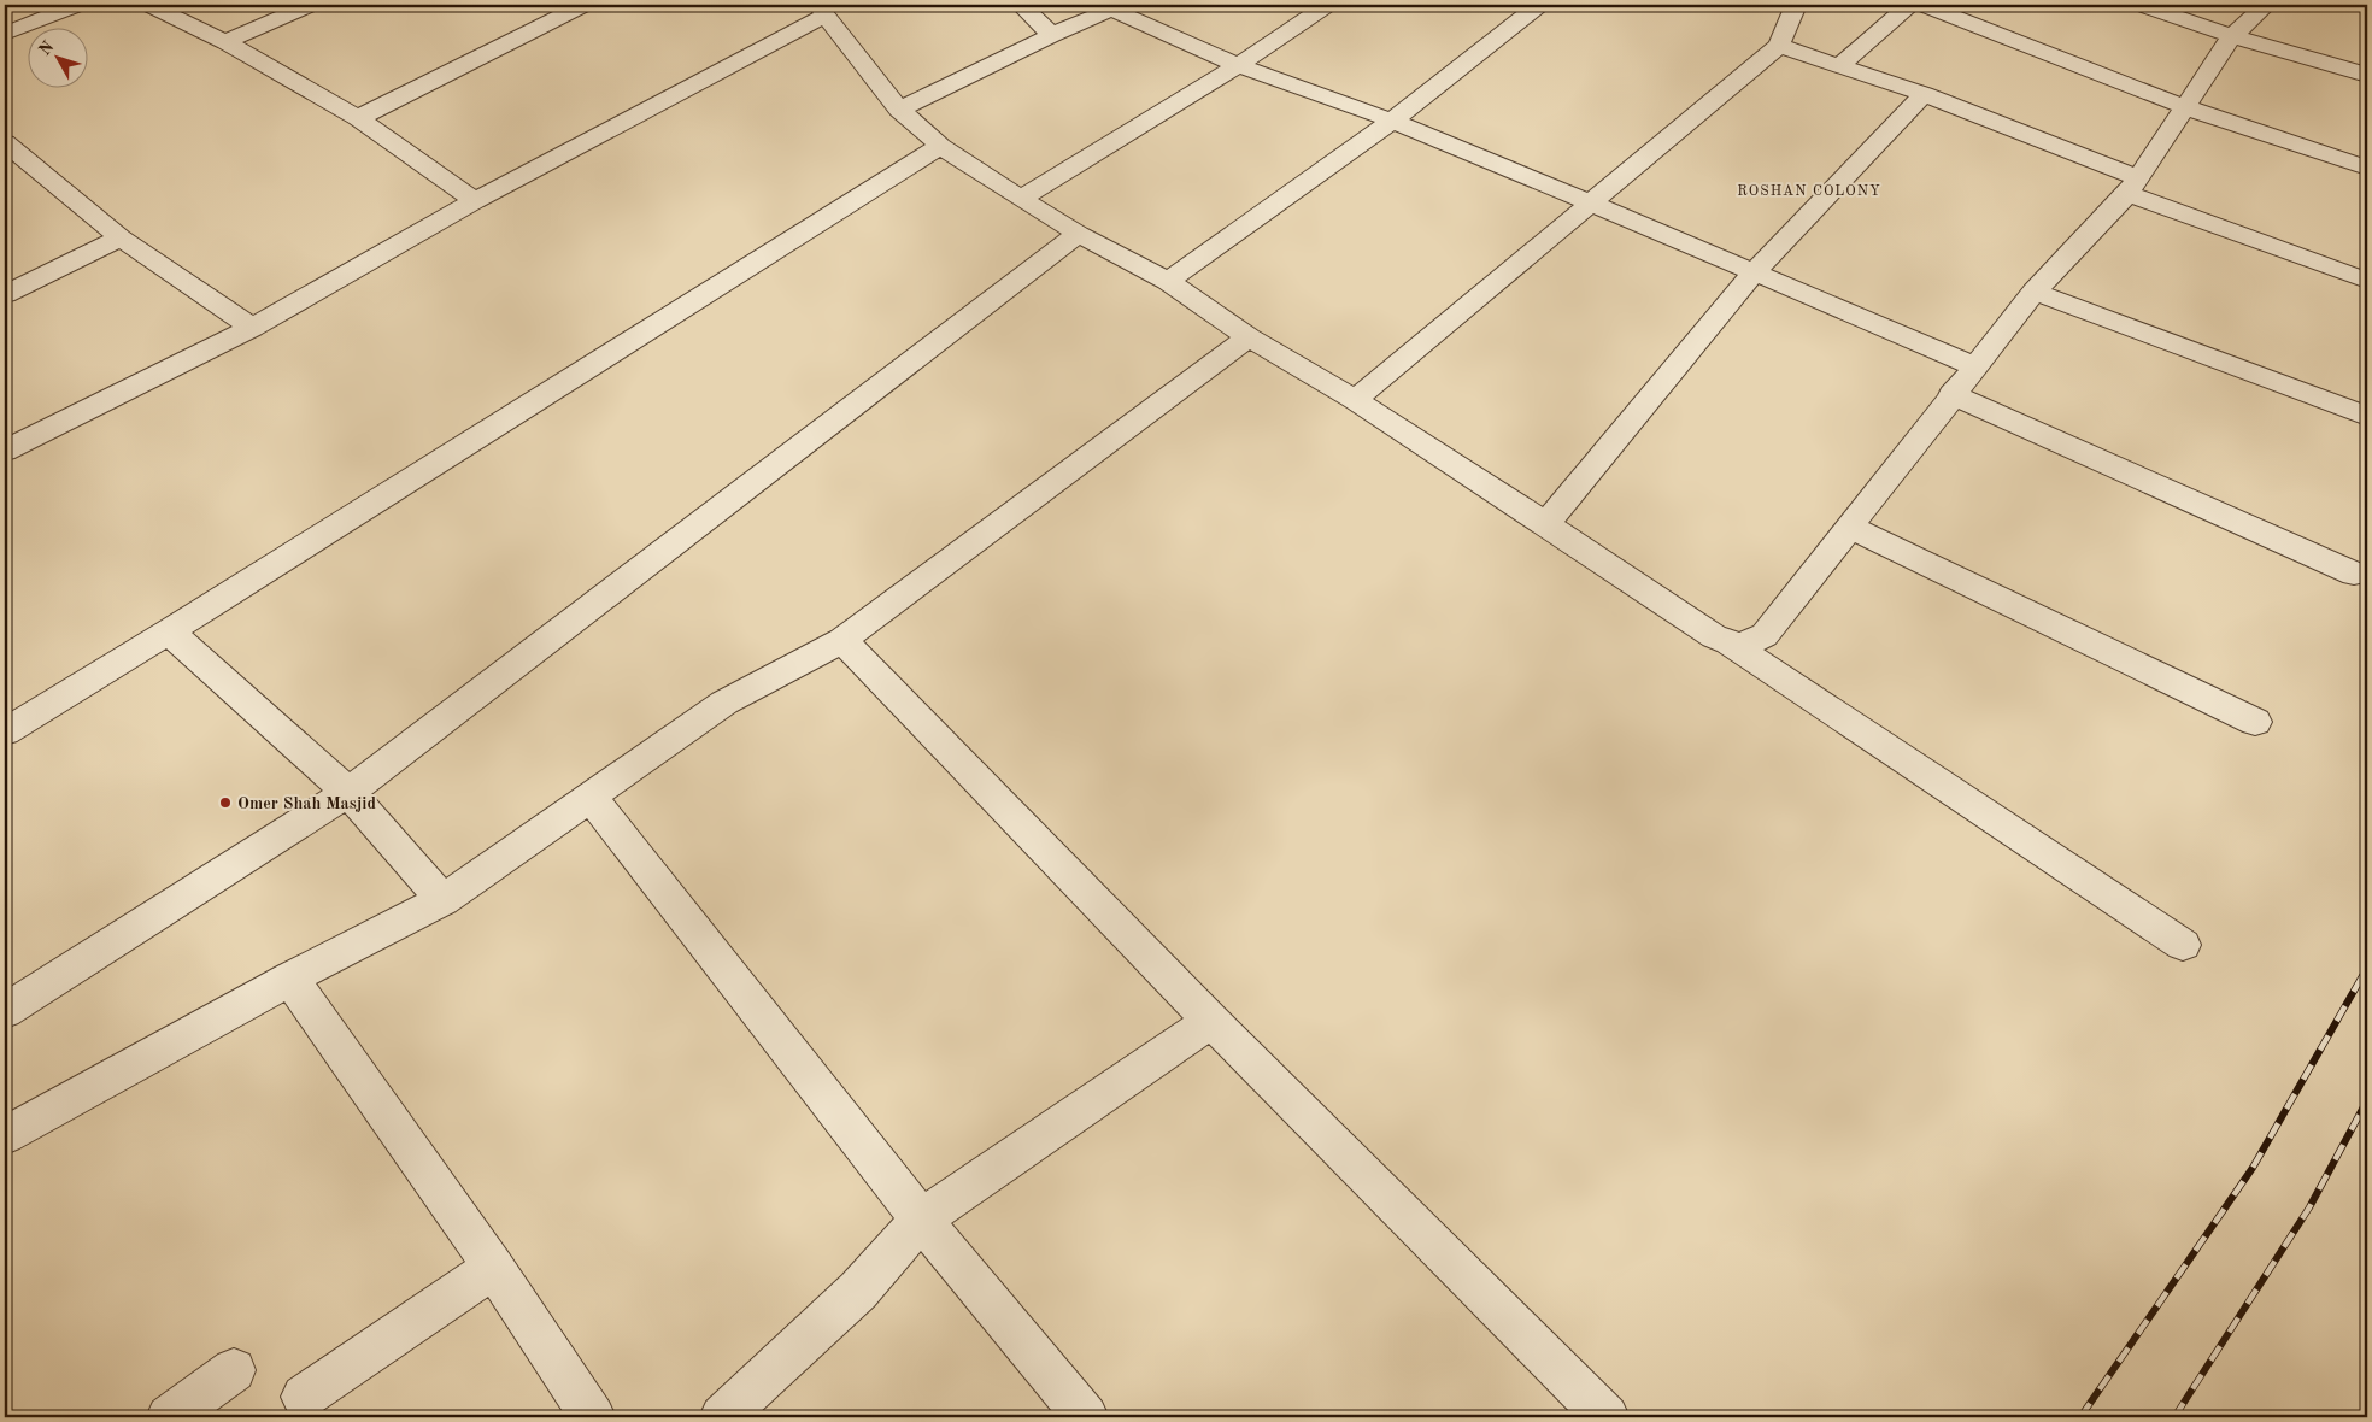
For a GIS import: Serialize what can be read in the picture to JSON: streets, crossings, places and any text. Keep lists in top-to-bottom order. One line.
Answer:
{"districts":["ROSHAN COLONY"],"places":["Omer Shah Masjid"],"north":"top left"}
